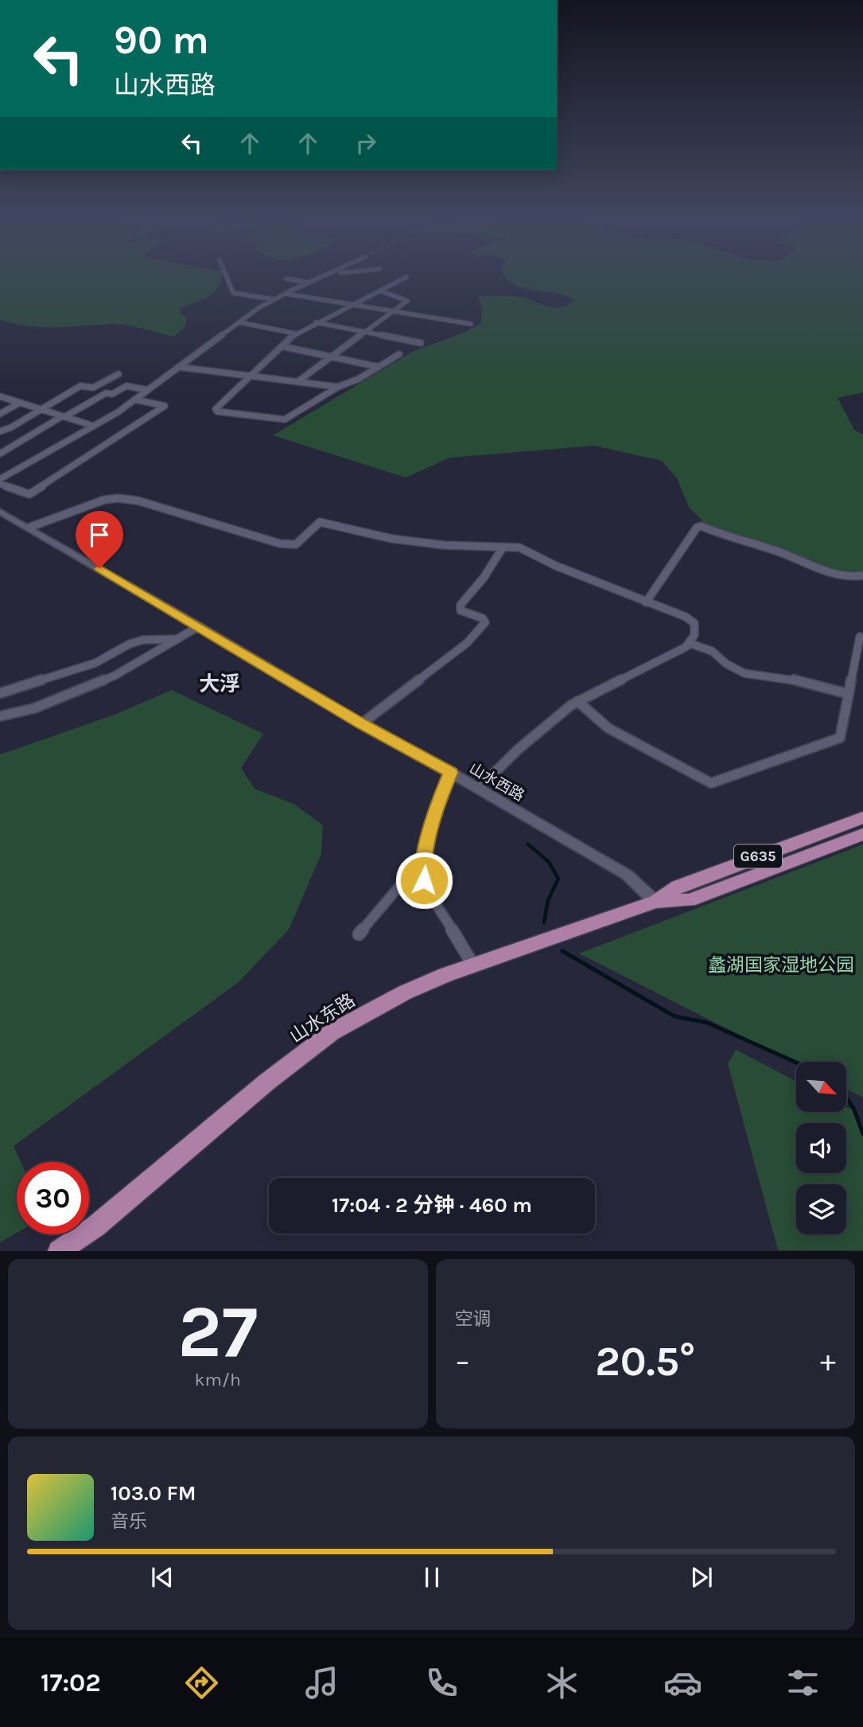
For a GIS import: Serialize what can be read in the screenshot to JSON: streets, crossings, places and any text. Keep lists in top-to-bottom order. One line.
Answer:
{"streets":{"highway":["G635","山水东路"],"street":["山水西路"]},"crossings":[["山水西路","山水东路"]],"districts":["大浮"],"parks":["蠡湖国家湿地公园"],"north":"bottom right","page":{"turn":["90 m","山水西路"],"limit":"30","trip":"17:04 · 2 分钟 · 460 m","tile":[["27","km/h"],"空调"],"heat":["−","20.5°","+"],"song":["103.0 FM","音乐"],"tabs":"17:02"}}
